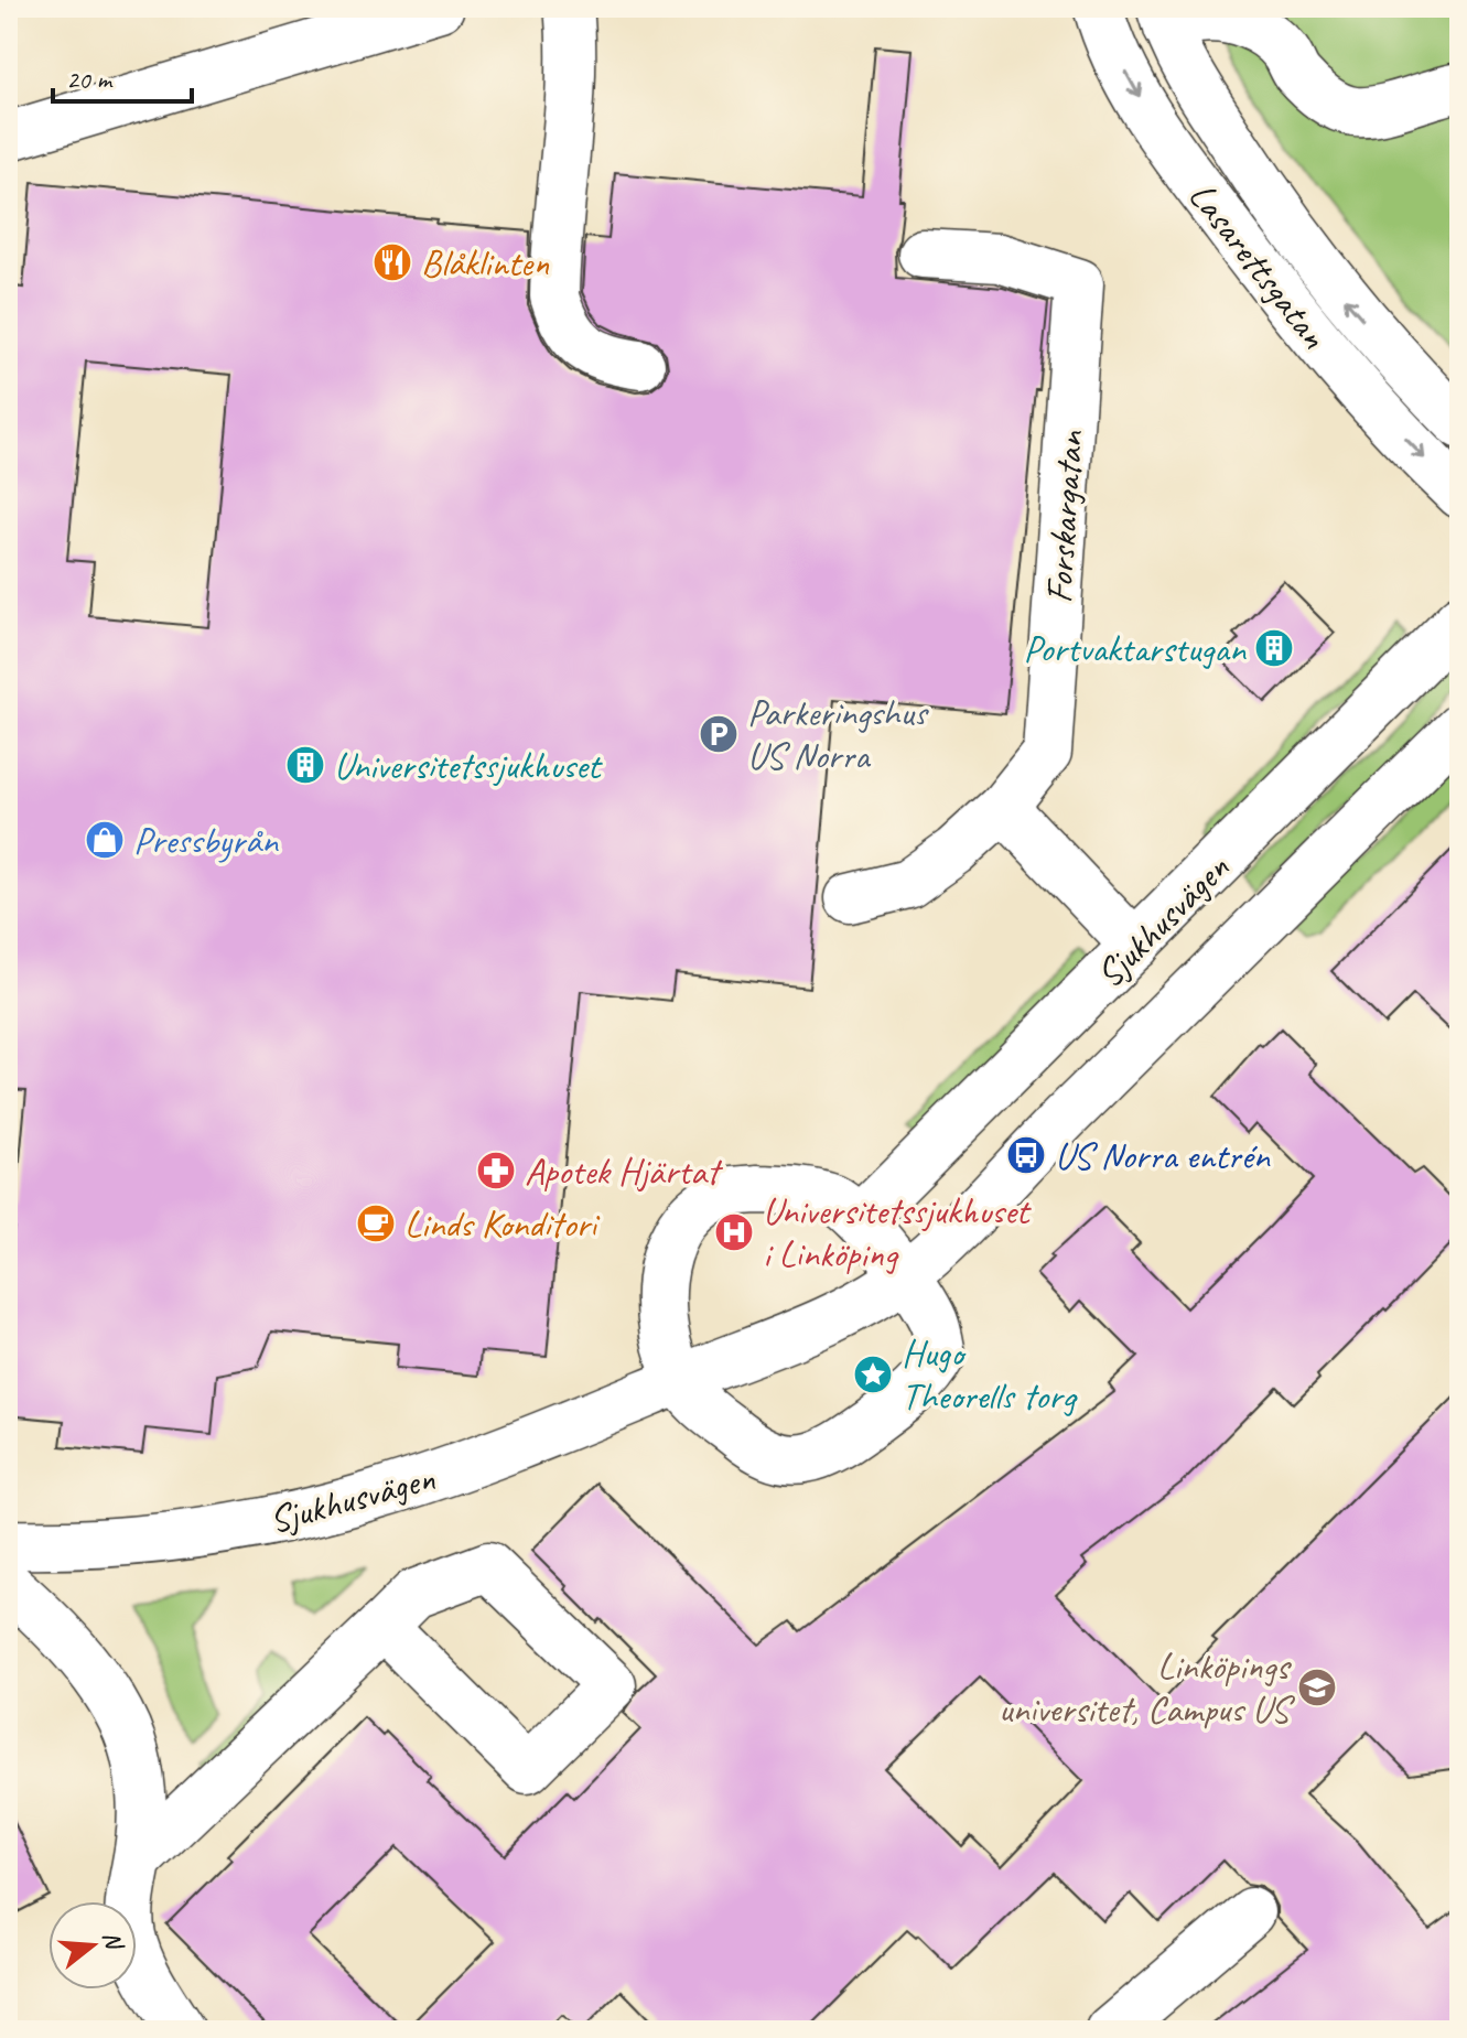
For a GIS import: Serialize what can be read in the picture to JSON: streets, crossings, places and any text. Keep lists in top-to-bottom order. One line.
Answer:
{"streets":{"street":["Lasarettsgatan","Forskargatan","Sjukhusvägen"]},"places":{"restaurant":["Blåklinten"],"building":["Portvaktarstugan","Universitetssjukhuset"],"parking":["Parkeringshus US Norra"],"shop":["Pressbyrån"],"bus stop":["US Norra entrén"],"pharmacy":["Apotek Hjärtat"],"cafe":["Linds Konditori"],"hospital":["Universitetssjukhuset i Linköping"],"place":["Hugo Theorells torg"],"school or university":["Linköpings universitet, Campus US"]},"scale_bar":"20 m","north":"right"}
